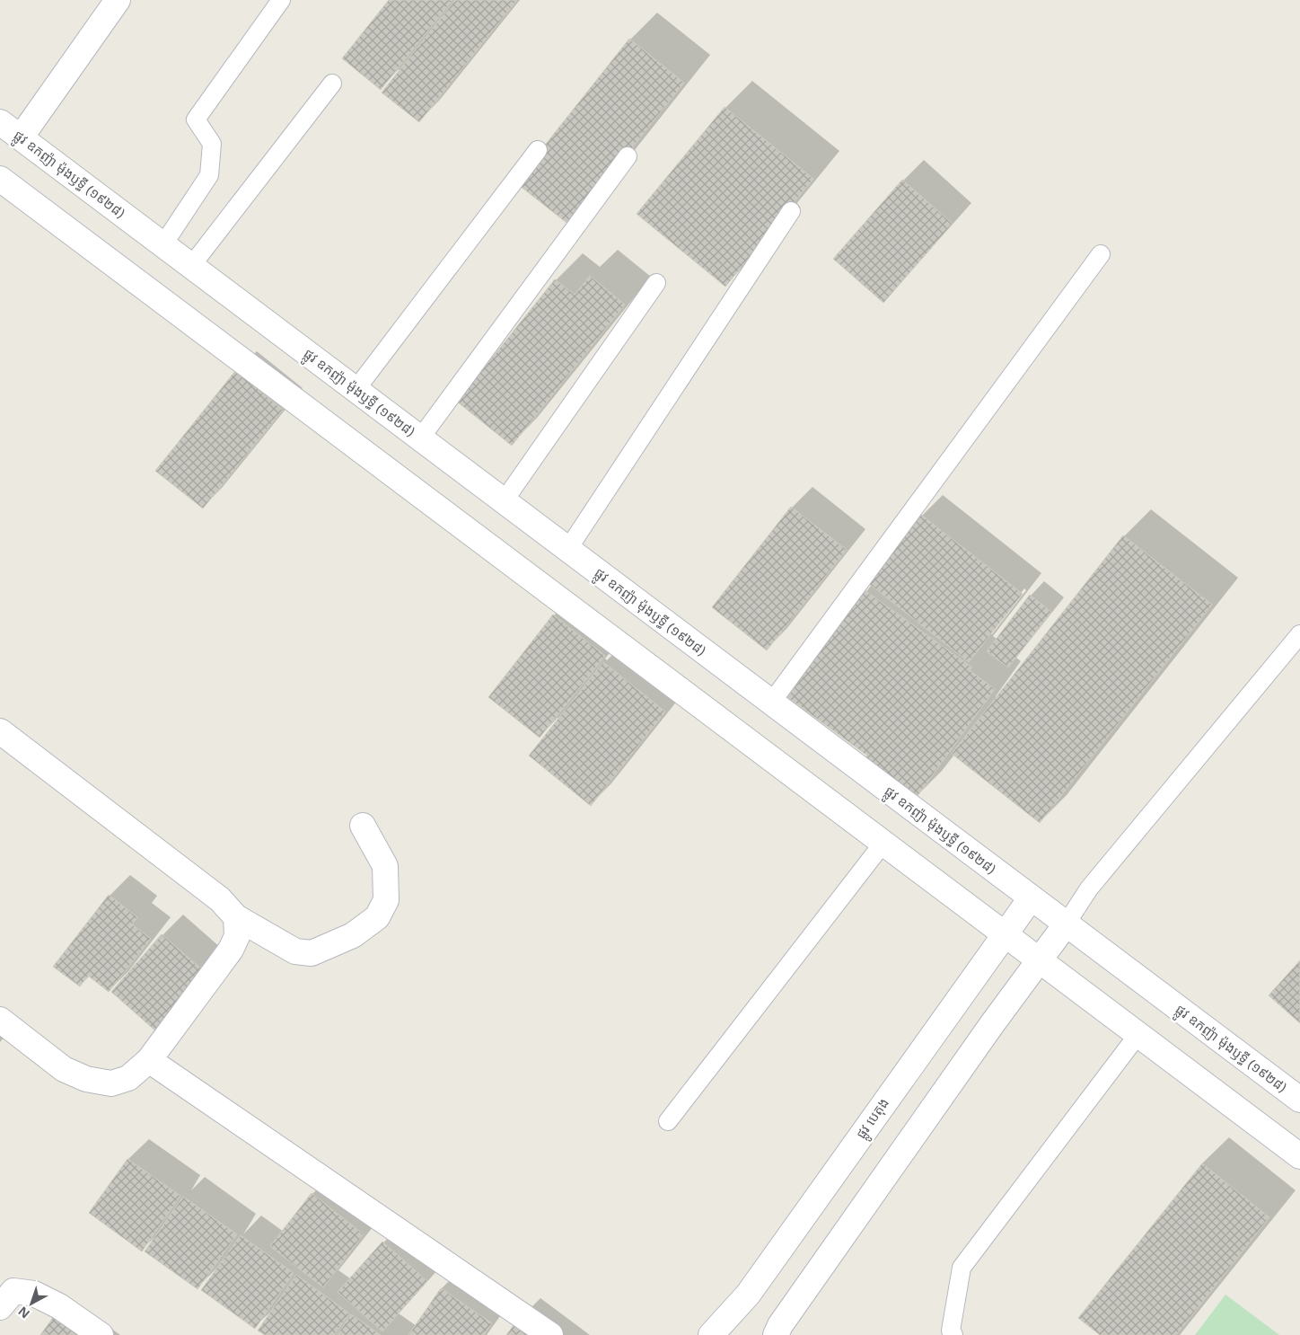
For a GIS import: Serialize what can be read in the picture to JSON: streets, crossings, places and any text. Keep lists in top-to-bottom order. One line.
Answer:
{"streets":{"main road":["ផ្លូវ ឧកញ៉ា ម៉ុងឫទ្ធី (១៩២៨)","ផ្លូវ បេតុង"]},"crossings":[["ផ្លូវ ឧកញ៉ា ម៉ុងឫទ្ធី (១៩២៨)","ផ្លូវ បេតុង"]],"north":"bottom left"}
